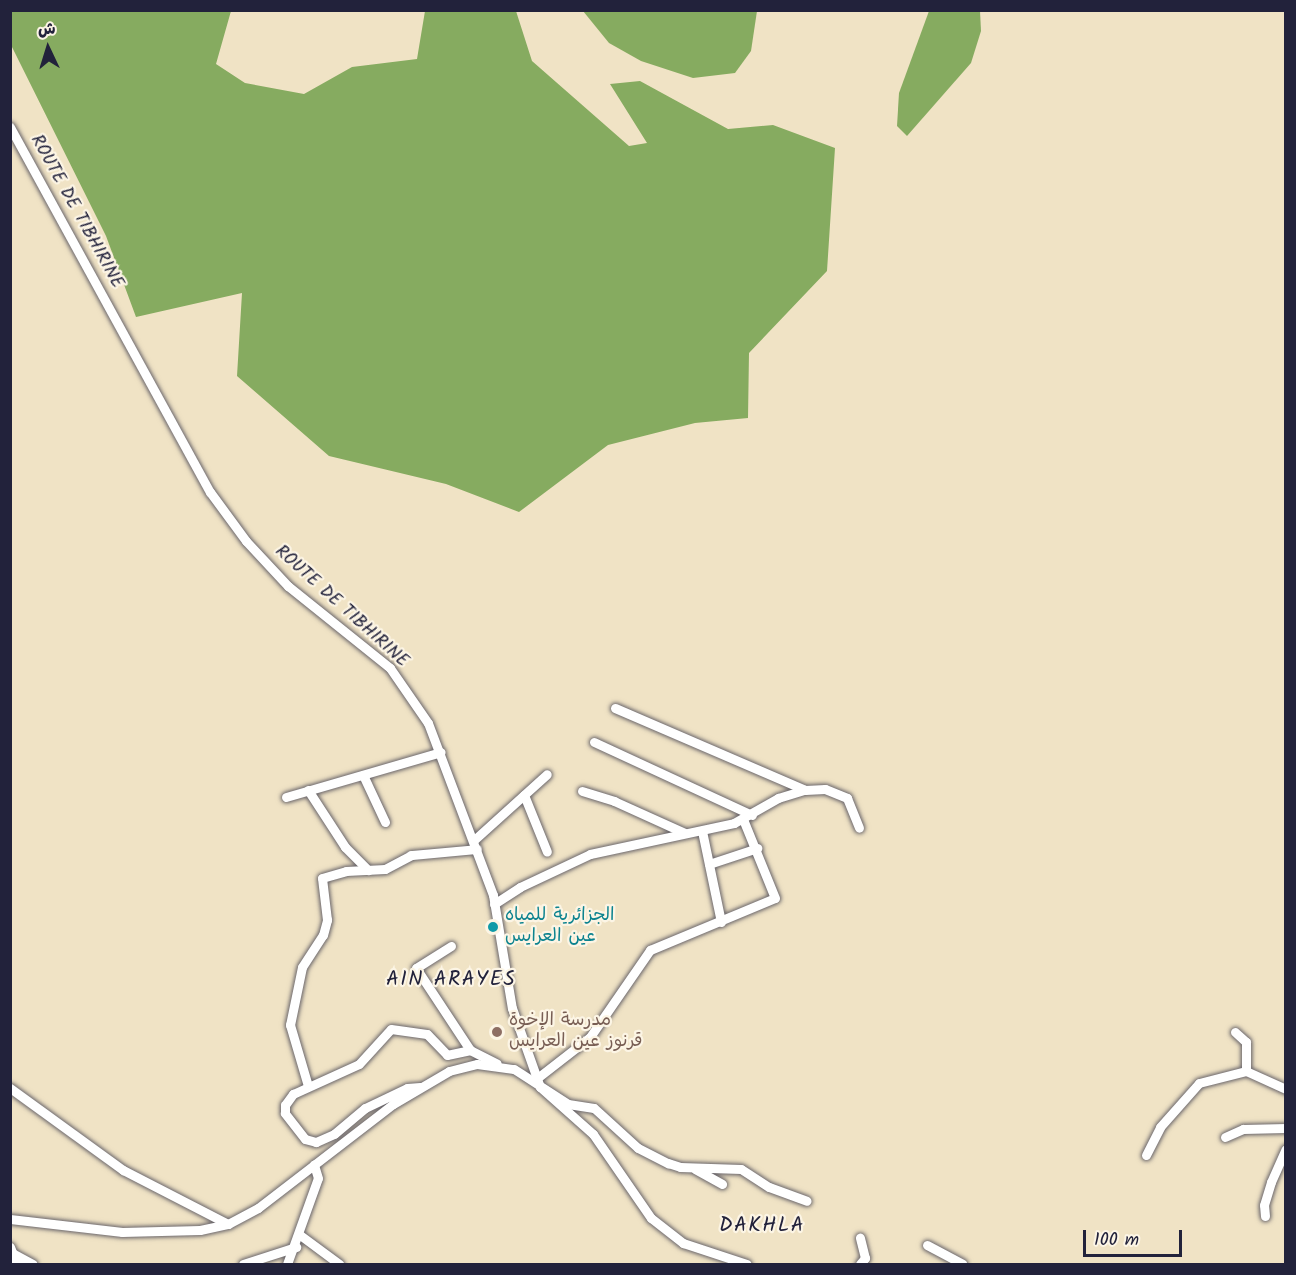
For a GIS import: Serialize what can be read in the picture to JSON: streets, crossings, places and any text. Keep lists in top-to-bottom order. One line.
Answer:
{"streets":{"street":["ROUTE DE TIBHIRINE"]},"districts":["AIN ARAYES","DAKHLA"],"places":["الجزائرية للمياه عين العرايس","مدرسة الإخوة قرنوز عين العرايس"],"scale_bar":"100 m","north":"top"}
